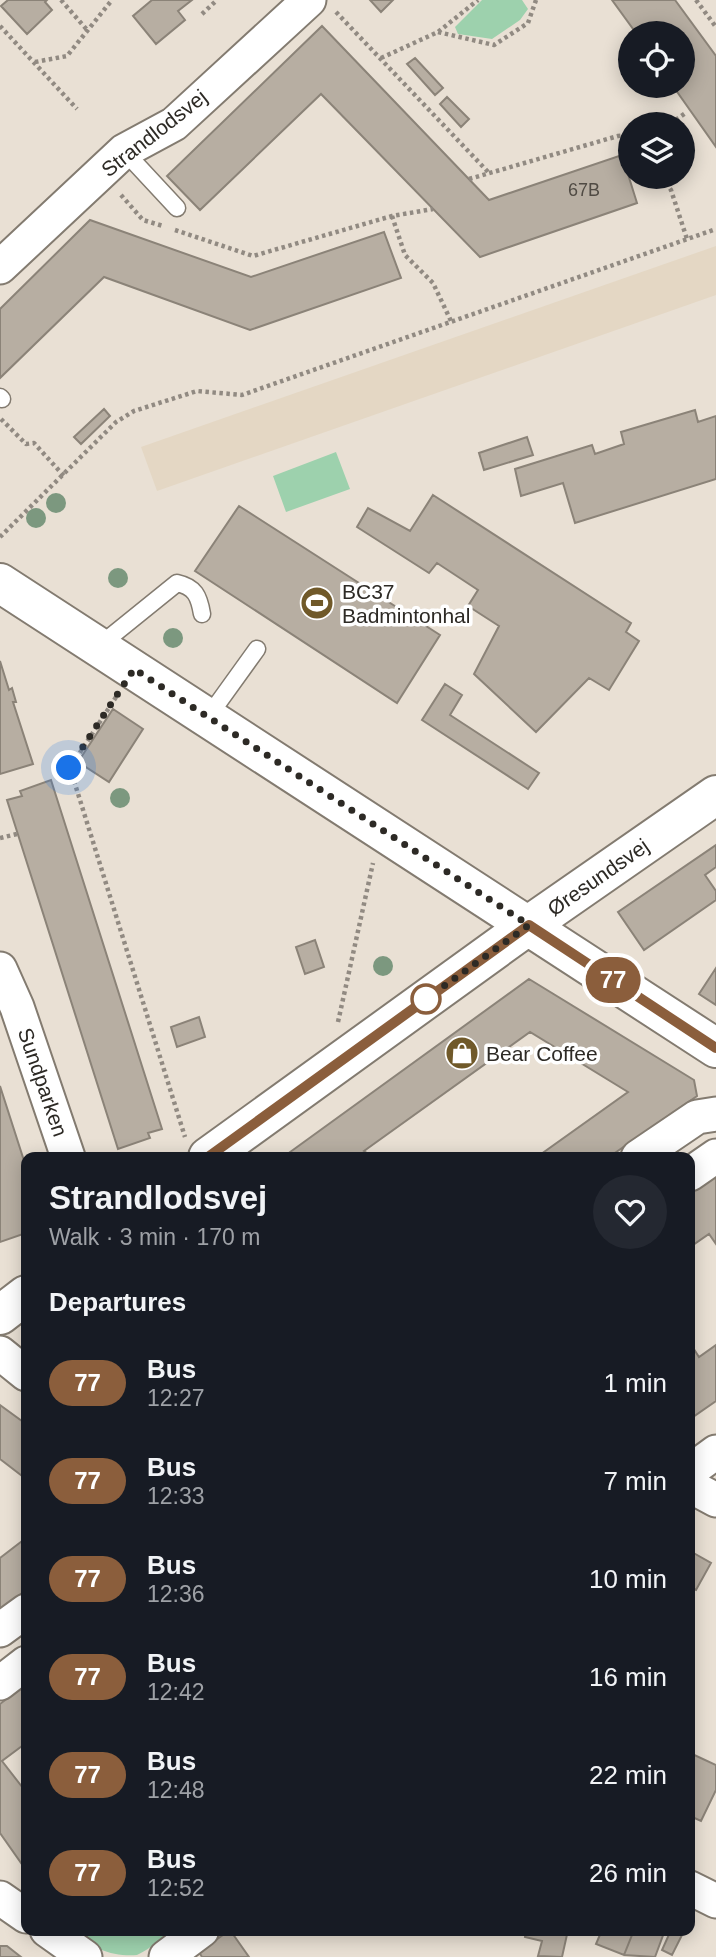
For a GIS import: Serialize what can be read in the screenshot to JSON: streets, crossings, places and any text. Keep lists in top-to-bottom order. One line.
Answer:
{"streets":{"street":["Strandlodsvej","Øresundsvej","Sundparken"]},"places":{"sports":["BC37 Badmintonhal"],"shop":["Bear Coffee"]},"lines":["bus line 77"],"house_numbers":["67B"],"page":{"on_map":"77","heading":[["Strandlodsvej","Walk · 3 min · 170 m"],"Departures"],"list":[{"mark":"77","name":"Bus","note":"12:27","value":"1 min"},{"mark":"77","name":"Bus","note":"12:33","value":"7 min"},{"mark":"77","name":"Bus","note":"12:36","value":"10 min"},{"mark":"77","name":"Bus","note":"12:42","value":"16 min"},{"mark":"77","name":"Bus","note":"12:48","value":"22 min"},{"mark":"77","name":"Bus","note":"12:52","value":"26 min"}]}}
